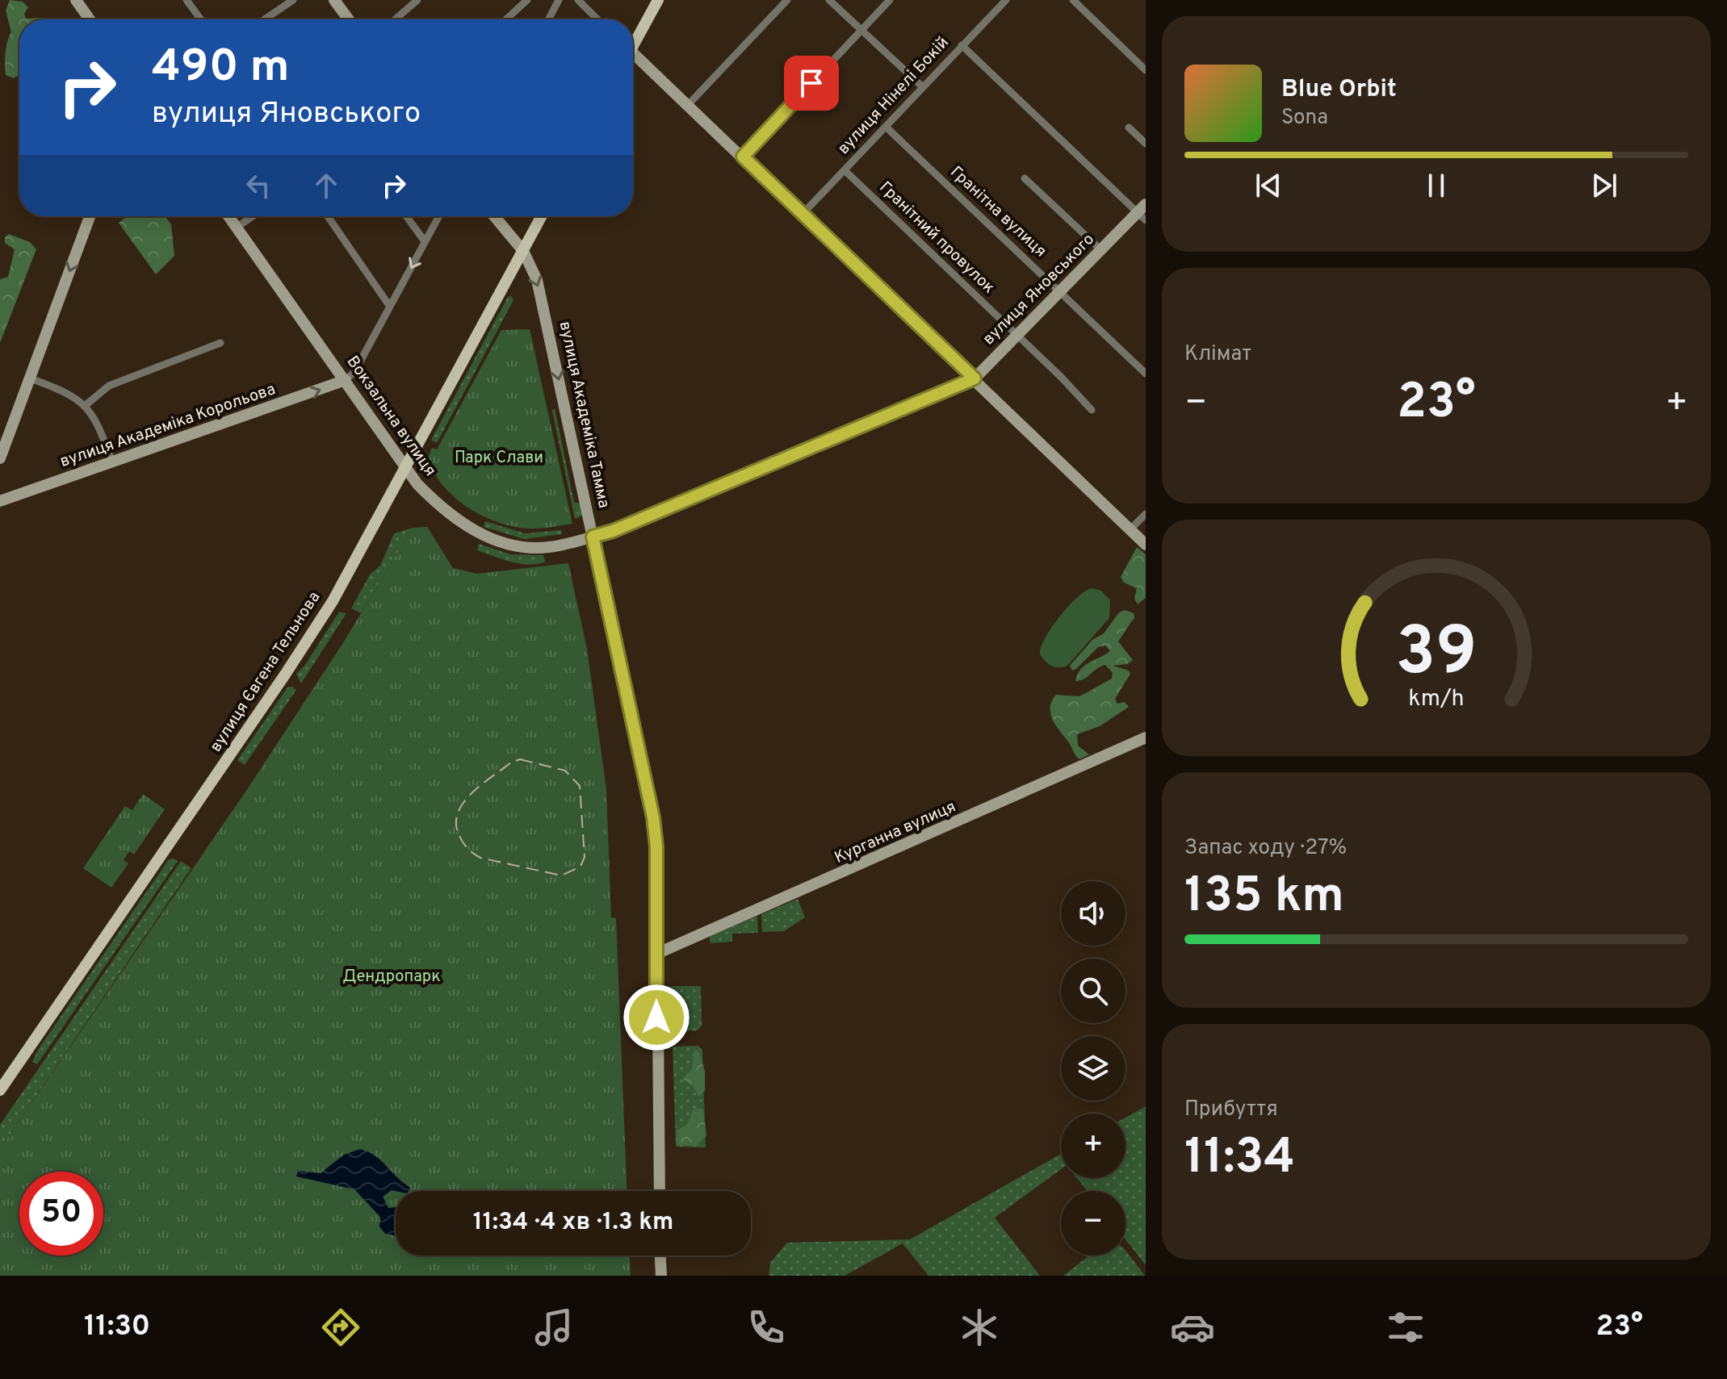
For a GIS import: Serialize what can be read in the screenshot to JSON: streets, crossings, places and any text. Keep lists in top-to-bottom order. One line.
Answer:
{"streets":{"main road":["вулиця Яновського","вулиця Академіка Тамма","Вокзальна вулиця","вулиця Академіка Корольова","вулиця Євгена Тельнова","Курганна вулиця"],"street":["вулиця Нінелі Бокій","Гранітна вулиця","Гранітний провулок"]},"crossings":[["вулиця Нінелі Бокій","Гранітна вулиця"],["вулиця Нінелі Бокій","Гранітний провулок"],["Гранітна вулиця","вулиця Яновського"],["Гранітний провулок","вулиця Яновського"],["вулиця Яновського","вулиця Академіка Тамма"],["вулиця Яновського","Вокзальна вулиця"],["вулиця Академіка Тамма","Вокзальна вулиця"],["вулиця Академіка Тамма","вулиця Євгена Тельнова"],["вулиця Академіка Тамма","Курганна вулиця"],["Вокзальна вулиця","вулиця Академіка Корольова"],["Вокзальна вулиця","вулиця Євгена Тельнова"]],"one_way":["вулиця Академіка Корольова"],"parks":["Парк Слави","Дендропарк"],"page":{"turn":["490 m","вулиця Яновського"],"song":["Blue Orbit","Sona"],"tile":["Клімат",["Запас ходу · 27%","135 km"],["Прибуття","11:34"]],"heat":["−","23°","+"],"map_buttons":["+","−"],"limit":"50","trip":"11:34 · 4 хв · 1.3 km","tabs":["11:30","23°"],"gauge":["39","km/h"]}}
